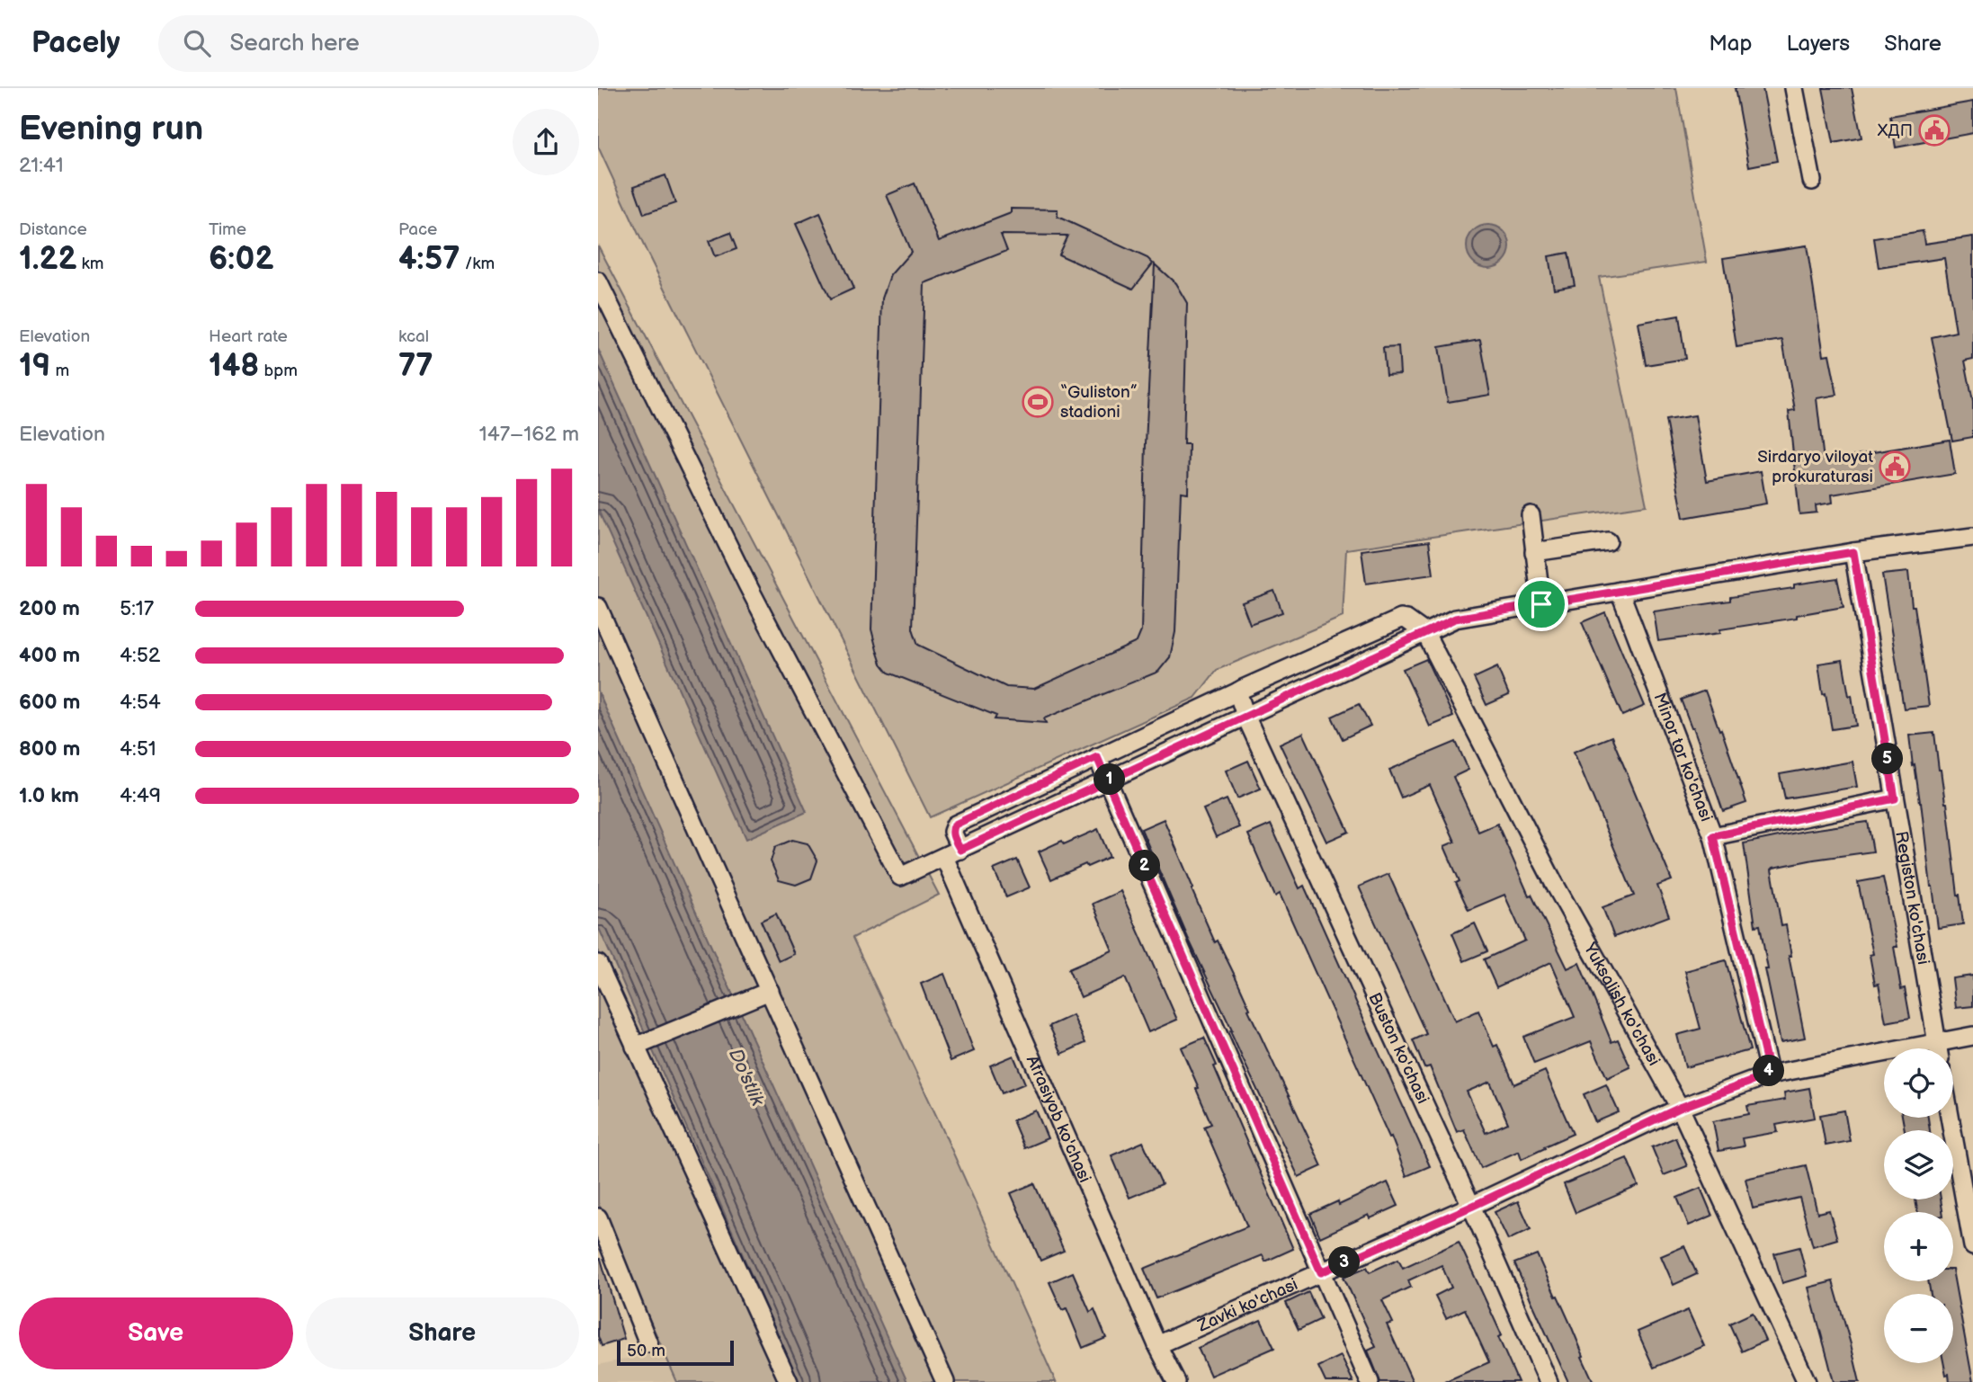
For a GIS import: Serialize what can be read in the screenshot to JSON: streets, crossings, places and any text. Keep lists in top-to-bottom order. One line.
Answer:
{"streets":{"street":["Minor tor ko'chasi","Registon ko'chasi","Yuksalish ko'chasi","Buston ko'chasi","Afrasiyob ko'chasi","Zavki ko'chasi"]},"crossings":[["Minor tor ko'chasi","Zavki ko'chasi"],["Yuksalish ko'chasi","Zavki ko'chasi"],["Buston ko'chasi","Zavki ko'chasi"],["Afrasiyob ko'chasi","Zavki ko'chasi"]],"water":["Do'stlik"],"places":{"public building":["ХДП","Sirdaryo viloyat prokuraturasi"],"sports":["“Guliston” stadioni"]},"scale_bar":"50 m","page":{"header":"Pacely","search":"Search here","nav":["Map","Layers","Share"],"heading":["Evening run","21:41"],"stats":[["Distance","1.22 km"],["Time","6:02"],["Pace","4:57 /km"],["Elevation","19 m"],["Heart rate","148 bpm"],["kcal","77"]],"chart":["Elevation","147–162 m"],"list":[{"name":"200 m","note":"5:17"},{"name":"400 m","note":"4:52"},{"name":"600 m","note":"4:54"},{"name":"800 m","note":"4:51"},{"name":"1.0 km","note":"4:49"}],"pins":["5","1","2","4","3"],"map_buttons":["+","−"],"buttons":["Save","Share"],"scale":"50 m"}}
